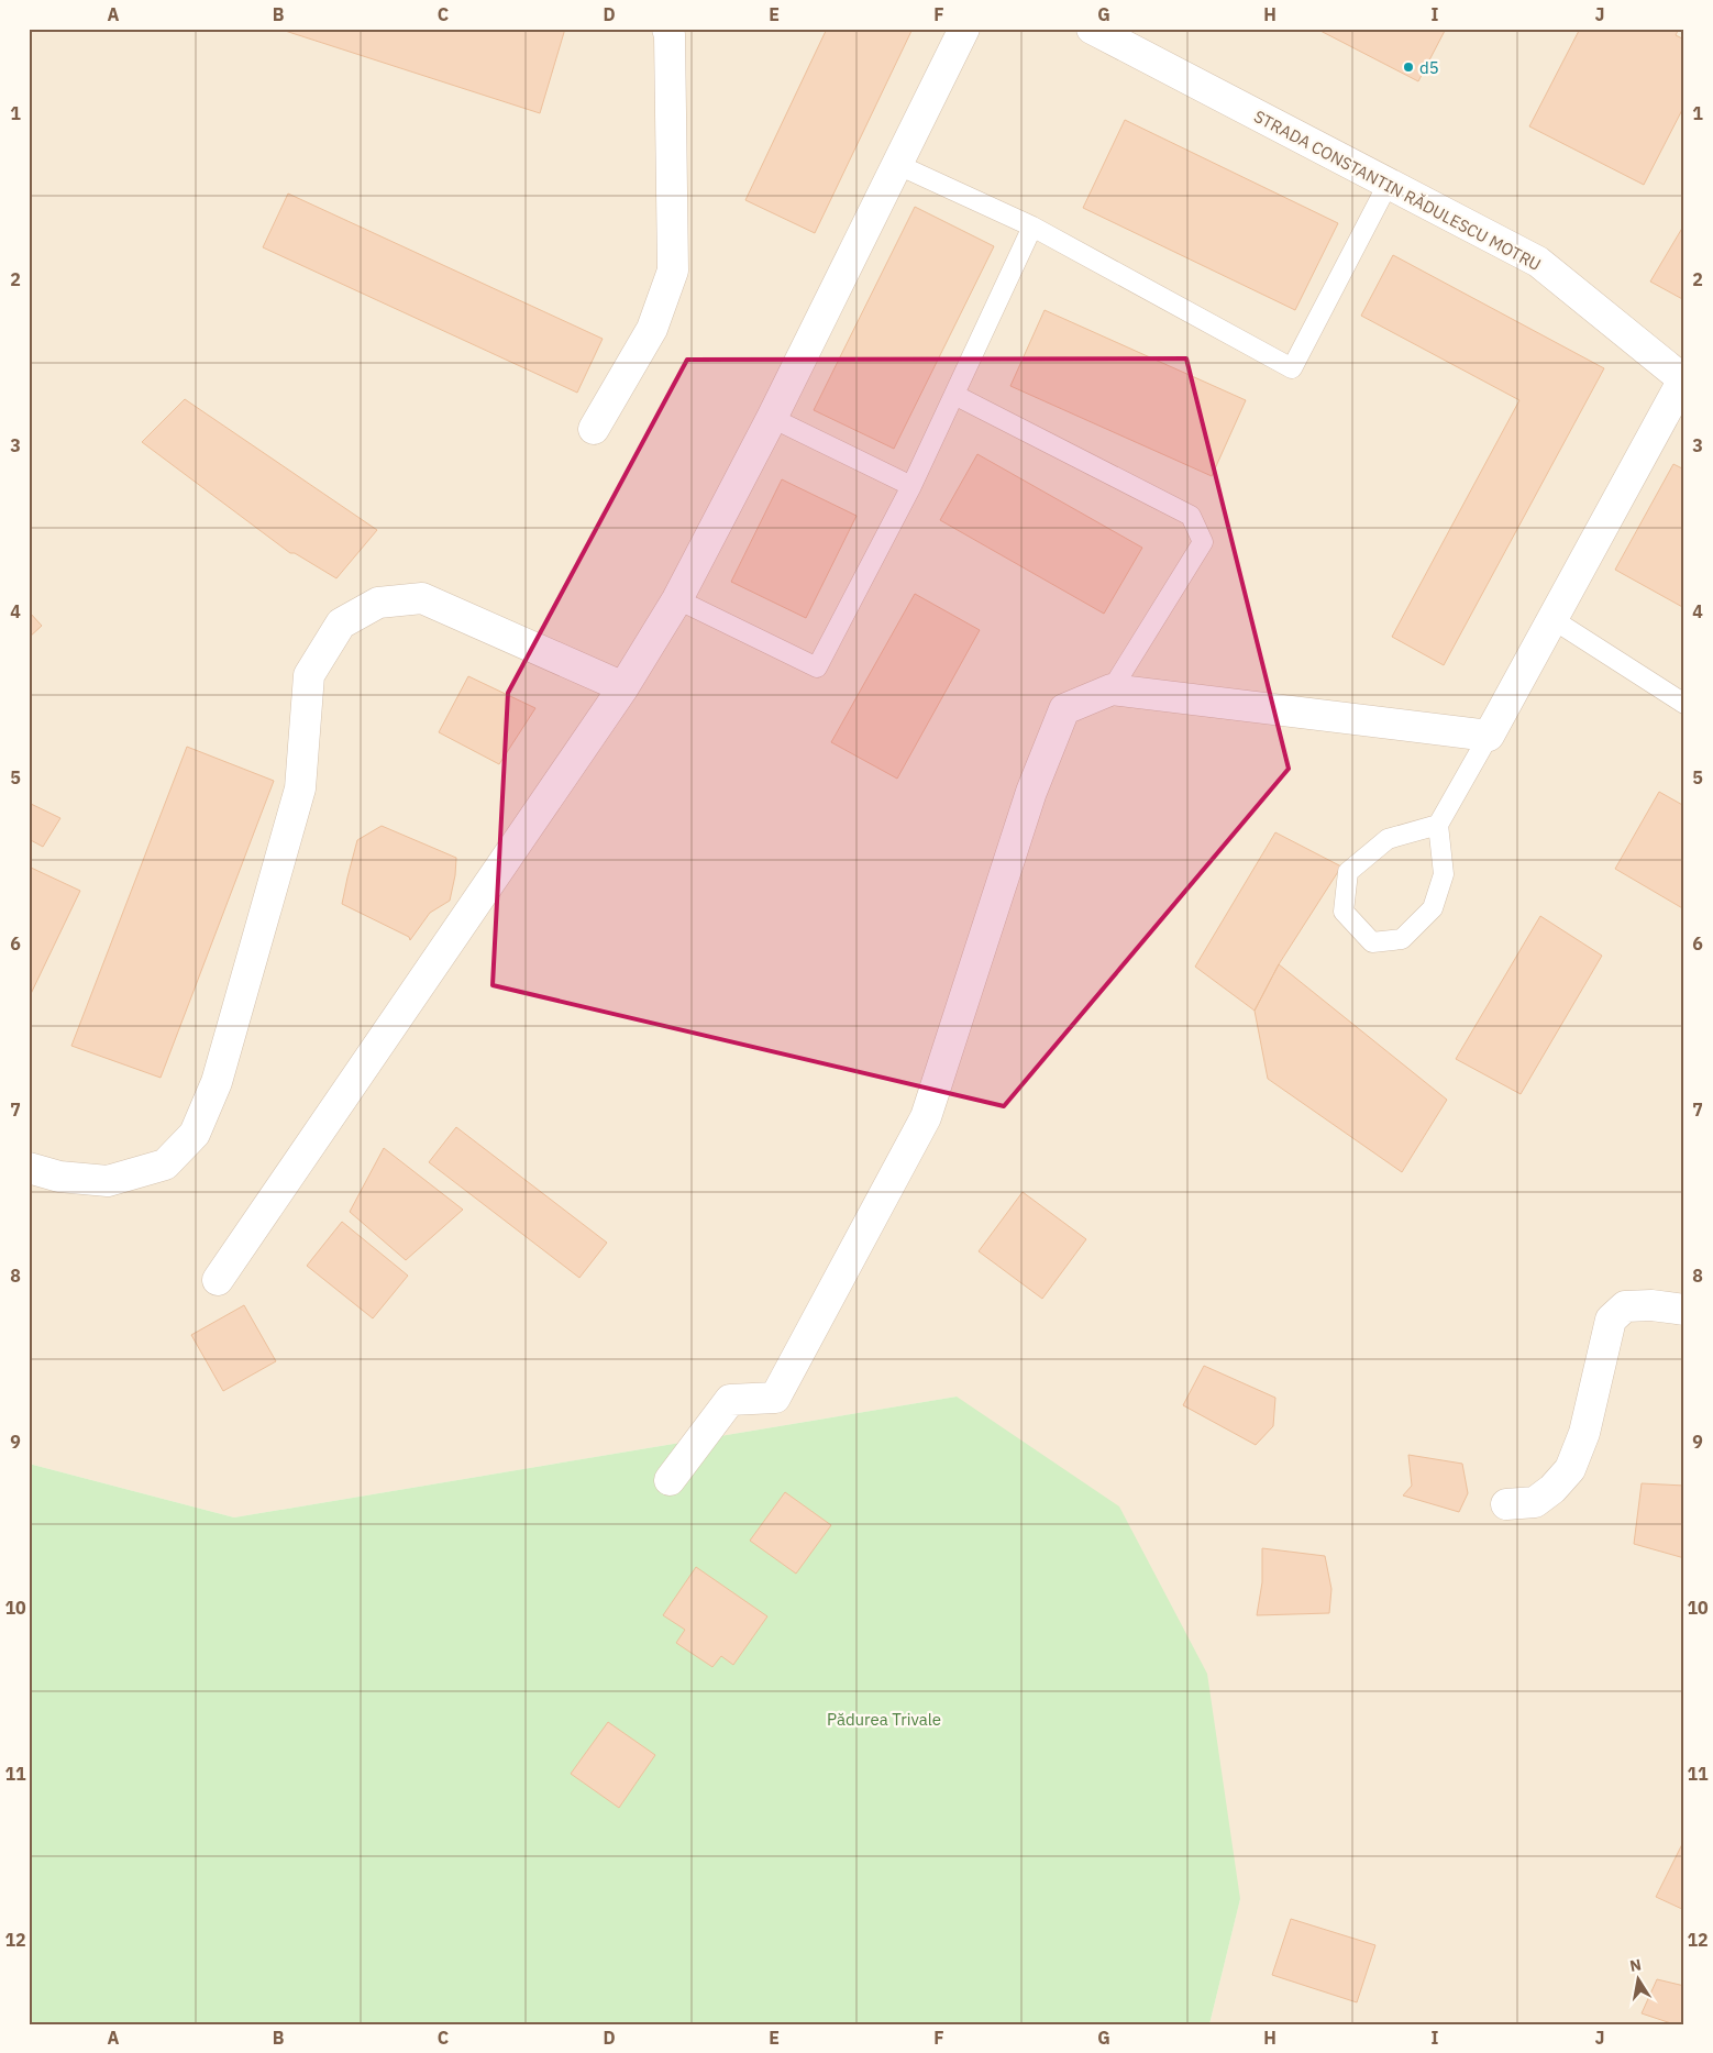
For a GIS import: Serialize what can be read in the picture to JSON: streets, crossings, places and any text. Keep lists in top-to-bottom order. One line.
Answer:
{"streets":{"street":["STRADA CONSTANTIN RĂDULESCU MOTRU"]},"parks":["Pădurea Trivale"],"places":["d5"],"north":"top","grid":{"columns":["A","B","C","D","E","F","G","H","I","J"],"rows":["1","2","3","4","5","6","7","8","9","10","11","12"]}}
